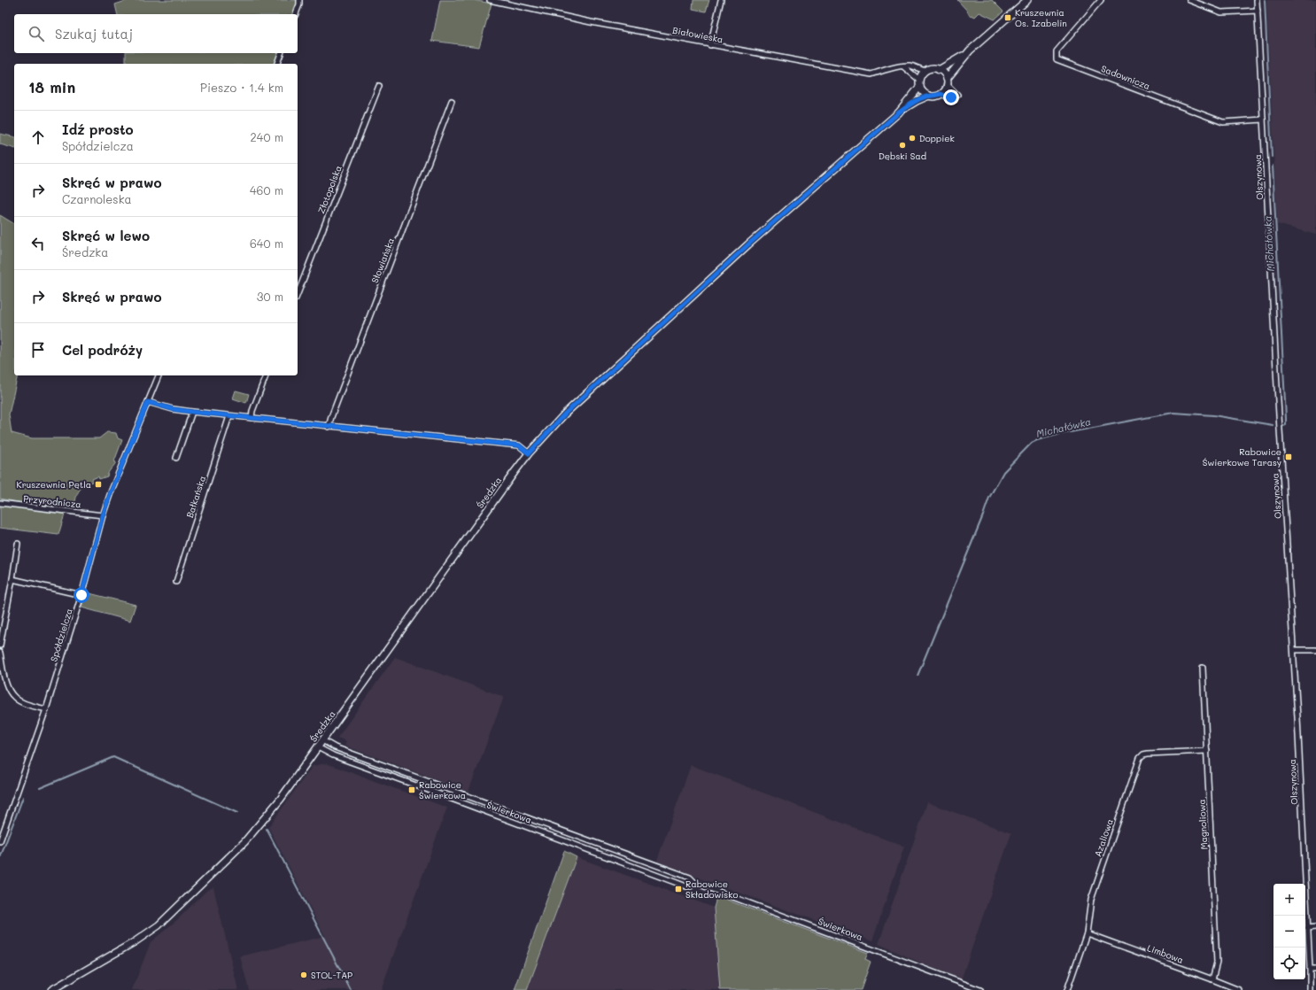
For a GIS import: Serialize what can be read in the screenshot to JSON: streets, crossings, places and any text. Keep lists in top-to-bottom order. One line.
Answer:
{"streets":{"street":["Białowieska","Sadownicza","Olszynowa","Złotopolska","Słowiańska","Średzka","Bałkańska","Przyrodnicza","Spółdzielcza","Świerkowa","Magnoliowa","Azaliowa","Limbowa"]},"crossings":[["Białowieska","Średzka"],["Sadownicza","Olszynowa"],["Średzka","Świerkowa"],["Przyrodnicza","Spółdzielcza"],["Magnoliowa","Azaliowa"],["Magnoliowa","Limbowa"],["Azaliowa","Limbowa"]],"water":["Michałówka"],"places":{"transit":["Kruszewnia Os. Izabelin","Rabowice Świerkowe Tarasy","Kruszewnia Pętla","Rabowice Świerkowa","Rabowice Składowisko"],"other":["Doppiek","Dębski Sad","STOL-TAP"]},"page":{"search":"Szukaj tutaj","heading":["18 min","Pieszo · 1.4 km"],"list":[["Idź prosto","Spółdzielcza","240 m"],["Skręć w prawo","Czarnoleska","460 m"],["Skręć w lewo","Średzka","640 m"],["Skręć w prawo","30 m"],"Cel podróży"],"map_buttons":["+","−"]}}
